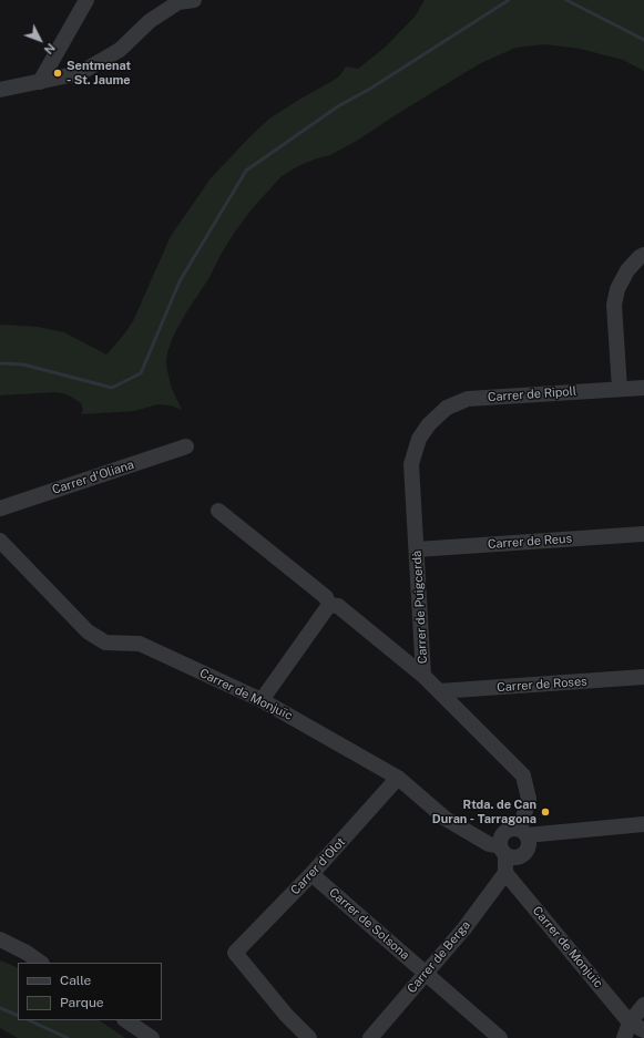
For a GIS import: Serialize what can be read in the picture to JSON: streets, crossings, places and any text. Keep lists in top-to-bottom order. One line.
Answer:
{"streets":{"street":["Carrer de Ripoll","Carrer d'Oliana","Carrer de Reus","Carrer de Puigcerdà","Carrer de Roses","Carrer de Monjuïc","Carrer d'Olot","Carrer de Solsona","Carrer de Berga"]},"crossings":[["Carrer de Ripoll","Carrer de Puigcerdà"],["Carrer de Reus","Carrer de Puigcerdà"],["Carrer de Puigcerdà","Carrer de Roses"],["Carrer de Puigcerdà","Carrer de Monjuïc"],["Carrer de Monjuïc","Carrer d'Olot"],["Carrer de Monjuïc","Carrer de Berga"],["Carrer d'Olot","Carrer de Solsona"],["Carrer de Solsona","Carrer de Berga"]],"places":["Sentmenat - St. Jaume","Rtda. de Can Duran - Tarragona"],"legend":["Calle","Parque"],"north":"bottom right"}
